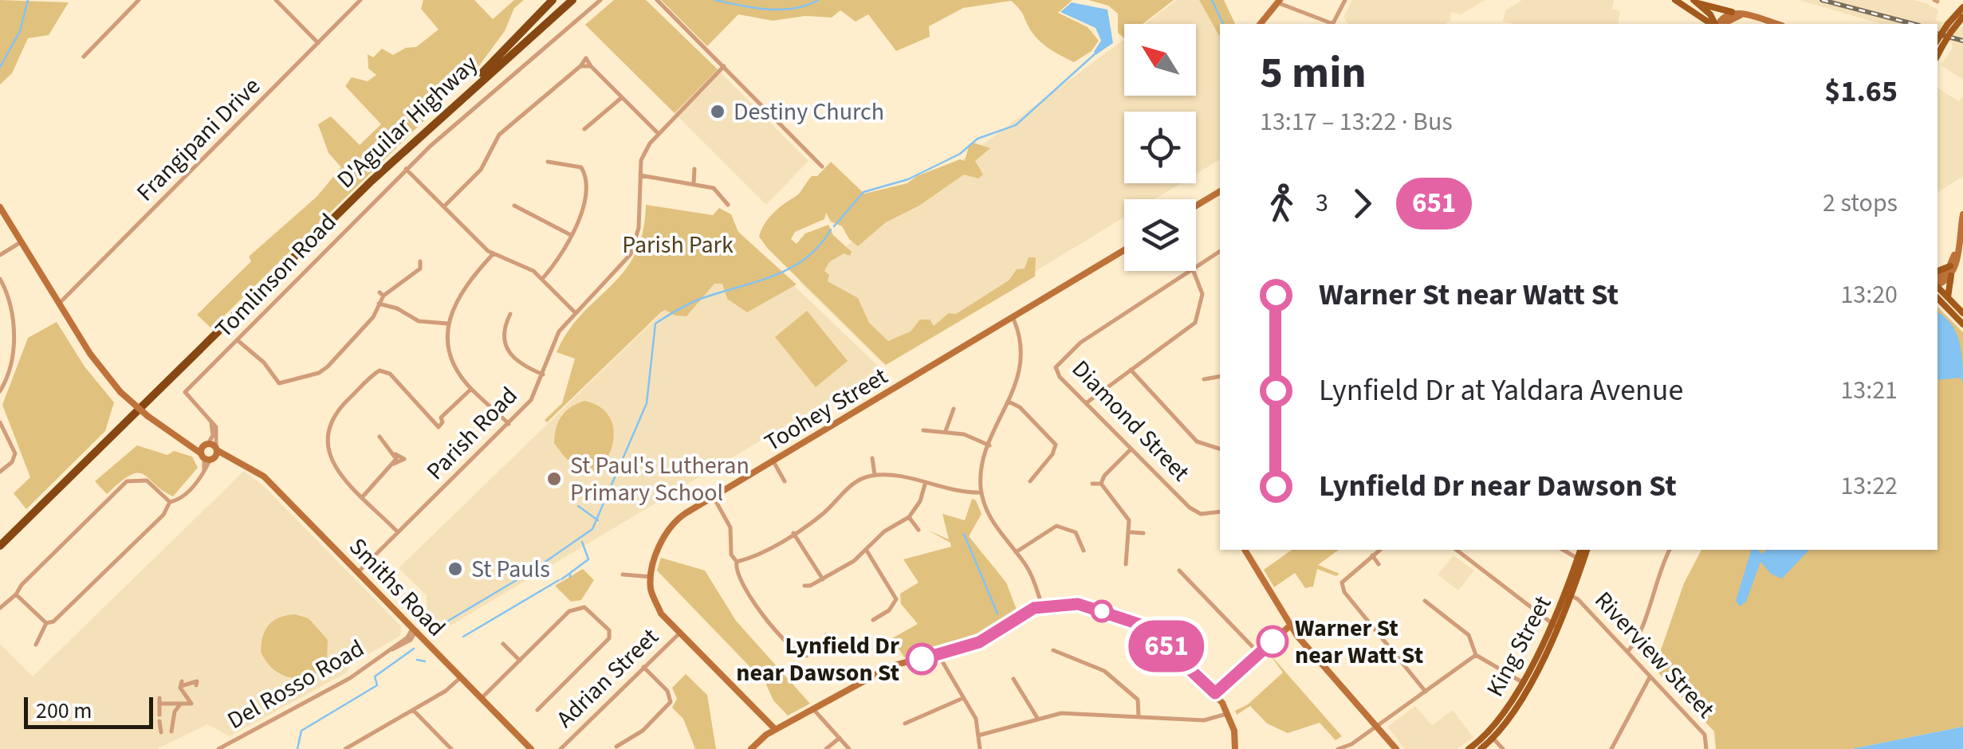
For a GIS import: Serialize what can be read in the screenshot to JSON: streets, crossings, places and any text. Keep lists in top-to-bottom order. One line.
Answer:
{"streets":{"highway":["D'Aguilar Highway"],"main road":["King Street"],"street":["Frangipani Drive","Tomlinson Road","Toohey Street","Diamond Street","Parish Road","Smiths Road","Riverview Street","Adrian Street","Del Rosso Road"]},"crossings":[["Tomlinson Road","Smiths Road"],["Parish Road","Smiths Road"],["Smiths Road","Del Rosso Road"],["King Street","Riverview Street"]],"parks":["Parish Park"],"places":["Destiny Church","St Paul's Lutheran Primary School","St Pauls","Warner St near Watt St","Lynfield Dr near Dawson St"],"lines":["bus line 651"],"scale_bar":"200 m","north":"top left","page":{"on_map":"651","heading":["5 min","13:17 – 13:22 · Bus","$1.65"],"legs":["3","651","2 stops"],"list":[{"name":"Warner St near Watt St","value":"13:20"},{"name":"Lynfield Dr at Yaldara Avenue","value":"13:21"},{"name":"Lynfield Dr near Dawson St","value":"13:22"}],"scale":"200 m"}}
